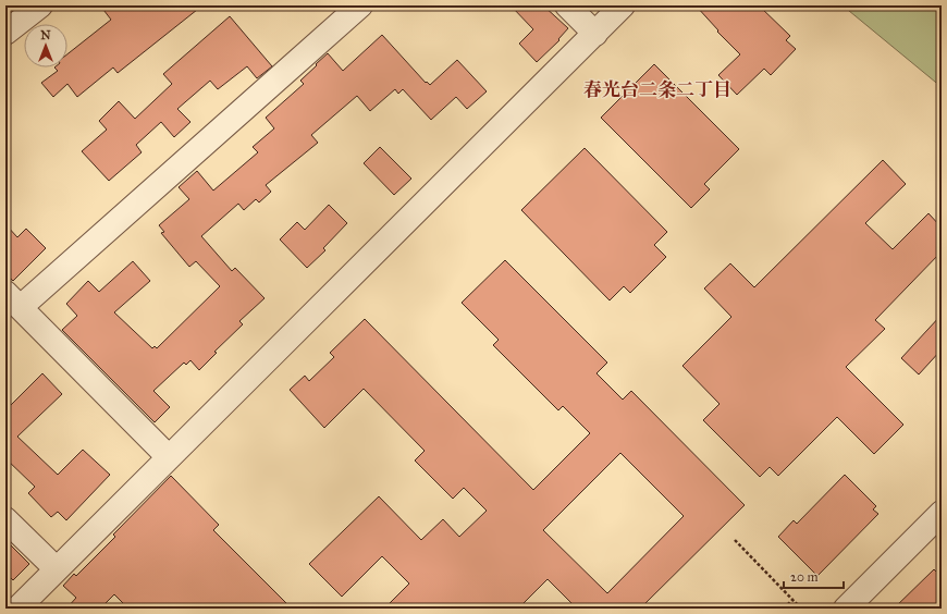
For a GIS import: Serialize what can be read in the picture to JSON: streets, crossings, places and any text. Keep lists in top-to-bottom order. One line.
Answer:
{"districts":["春光台二条二丁目"],"scale_bar":"20 m","north":"top"}
